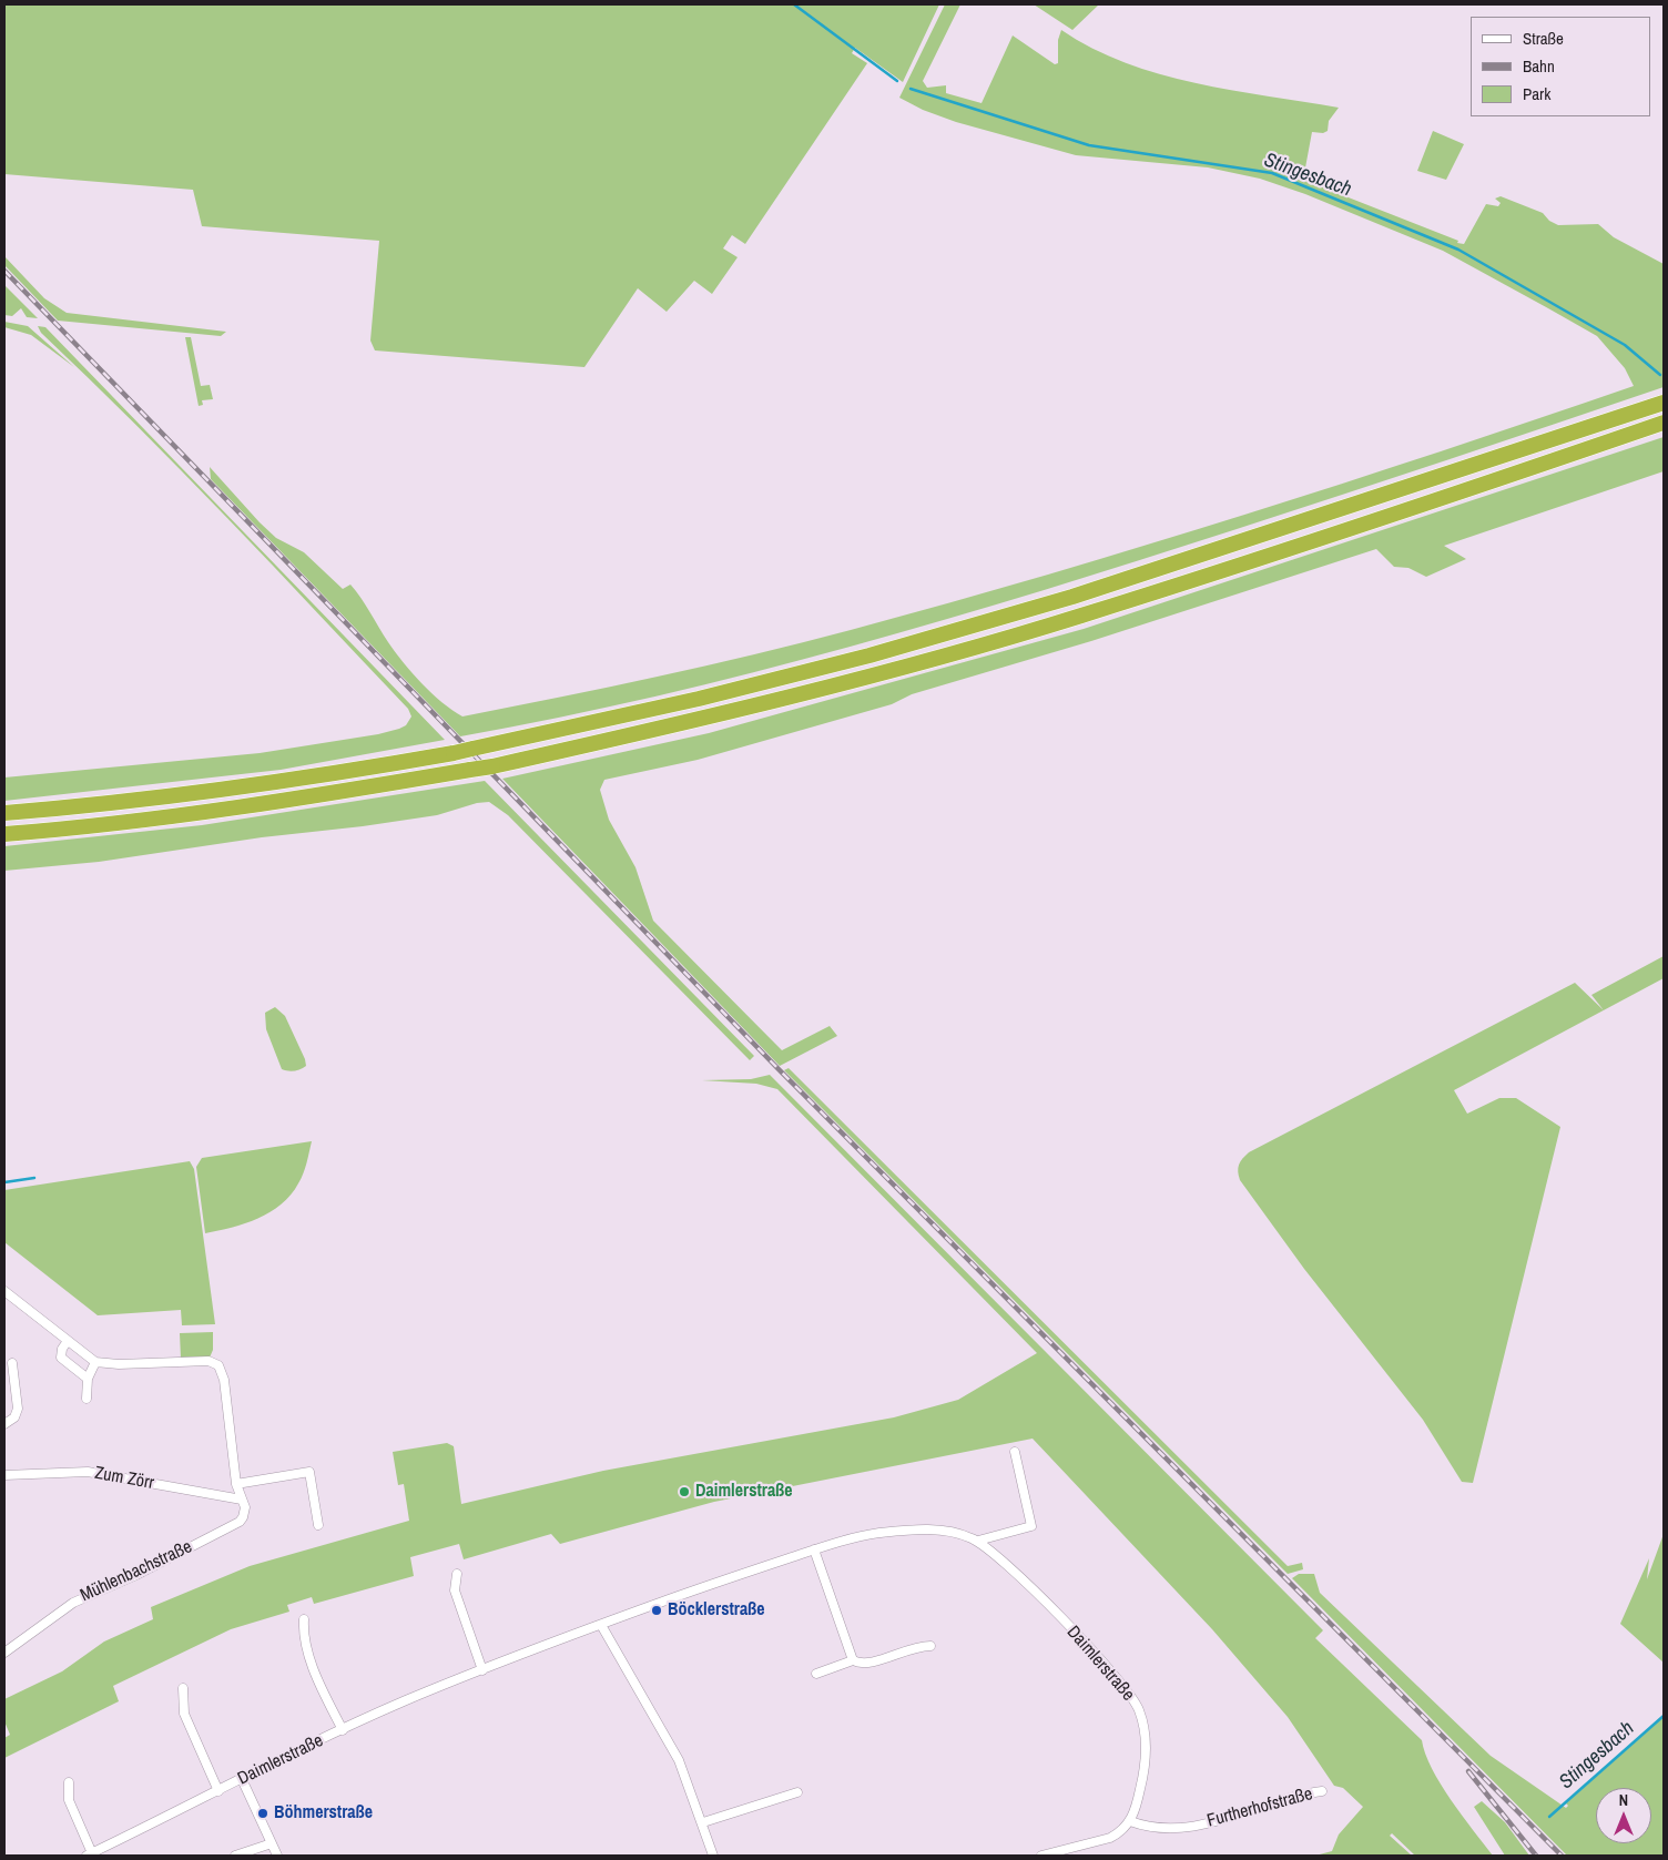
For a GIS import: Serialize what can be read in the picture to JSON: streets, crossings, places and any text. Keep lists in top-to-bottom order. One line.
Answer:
{"streets":{"street":["Zum Zörr","Mühlenbachstraße","Daimlerstraße","Furtherhofstraße"]},"crossings":[["Zum Zörr","Mühlenbachstraße"],["Daimlerstraße","Furtherhofstraße"]],"water":["Stingesbach"],"places":["Daimlerstraße","Böcklerstraße","Böhmerstraße"],"legend":["Straße","Bahn","Park"],"north":"top"}
